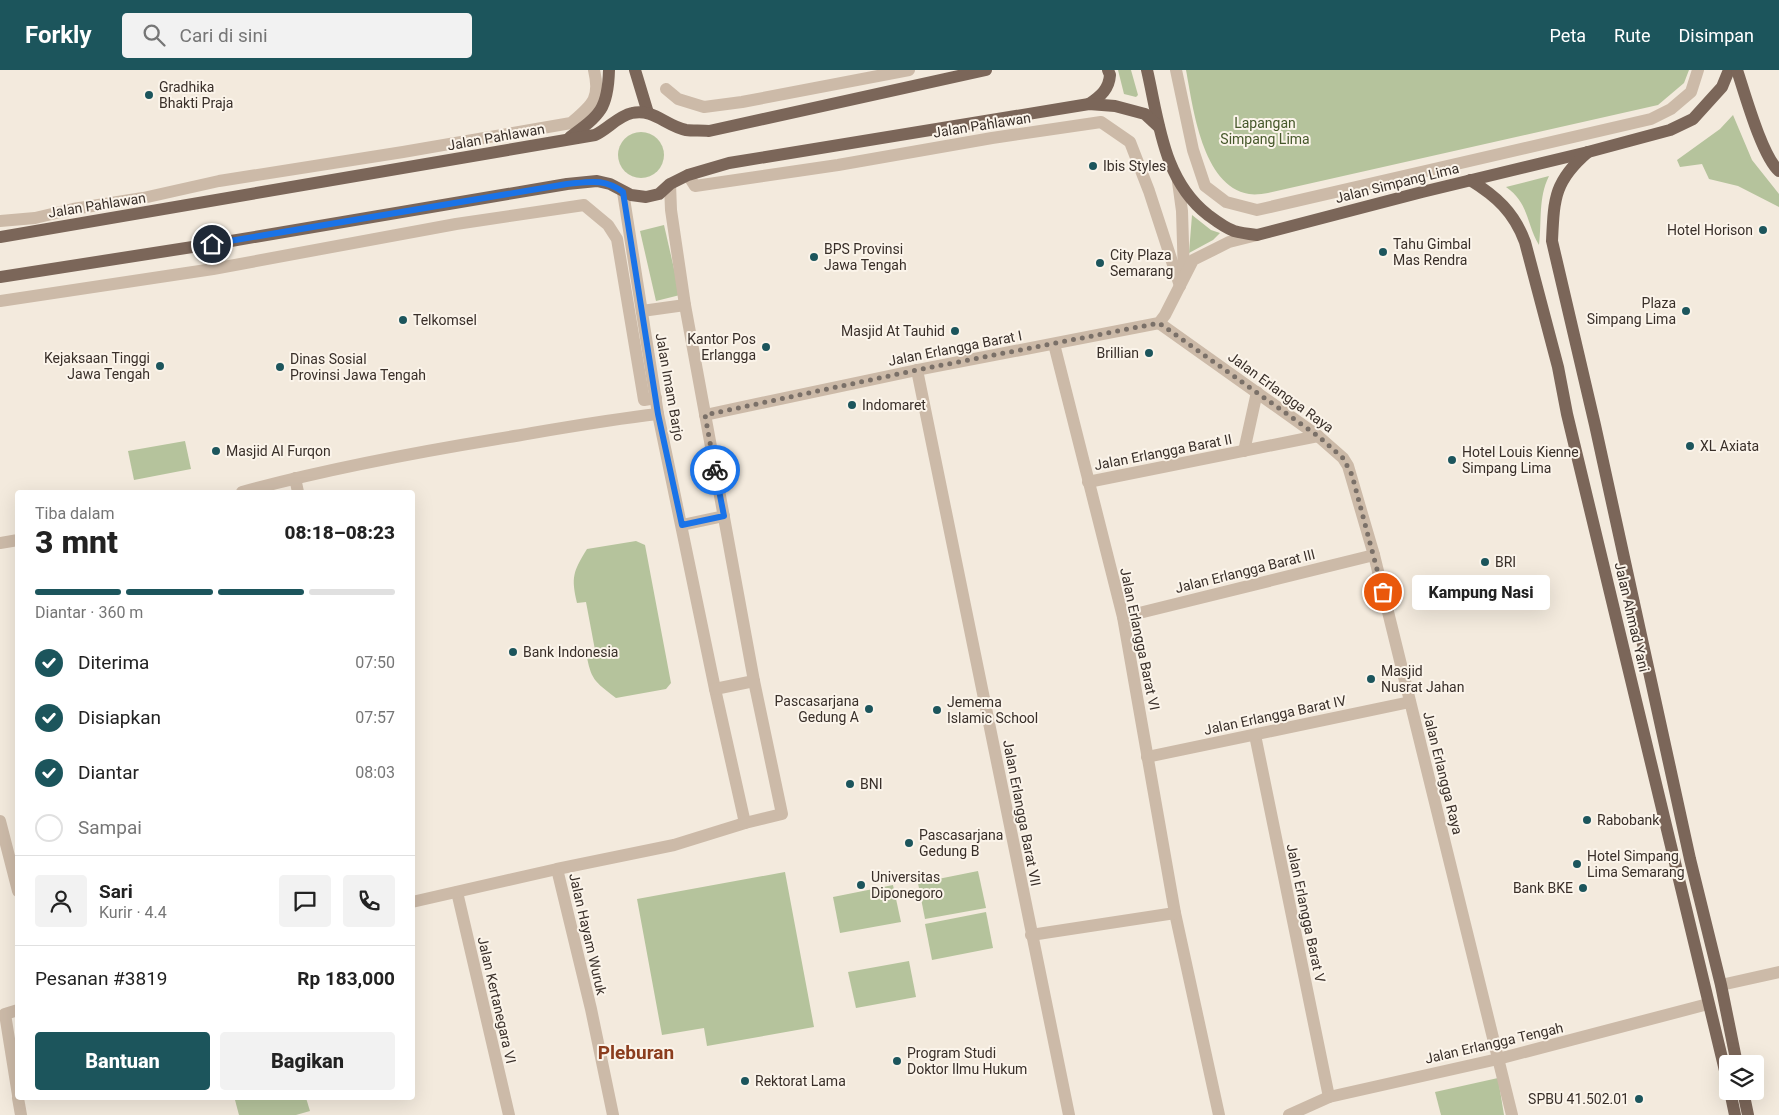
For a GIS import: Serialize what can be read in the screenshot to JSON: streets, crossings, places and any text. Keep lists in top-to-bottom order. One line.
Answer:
{"streets":{"main road":["Jalan Pahlawan","Jalan Simpang Lima","Jalan Ahmad Yani"],"street":["Jalan Erlangga Barat I","Jalan Imam Barjo","Jalan Erlangga Raya","Jalan Erlangga Barat II","Jalan Erlangga Barat III","Jalan Erlangga Barat VI","Jalan Erlangga Barat IV","Jalan Erlangga Barat VII","Jalan Erlangga Barat V","Jalan Hayam Wuruk","Jalan Kertanegara VI","Jalan Erlangga Tengah"]},"crossings":[["Jalan Pahlawan","Jalan Simpang Lima"],["Jalan Pahlawan","Jalan Imam Barjo"],["Jalan Simpang Lima","Jalan Ahmad Yani"],["Jalan Erlangga Barat I","Jalan Erlangga Raya"],["Jalan Erlangga Barat I","Jalan Erlangga Barat VI"],["Jalan Erlangga Barat I","Jalan Erlangga Barat VII"],["Jalan Imam Barjo","Jalan Hayam Wuruk"],["Jalan Erlangga Raya","Jalan Erlangga Barat II"],["Jalan Erlangga Raya","Jalan Erlangga Barat III"],["Jalan Erlangga Raya","Jalan Erlangga Barat IV"],["Jalan Erlangga Raya","Jalan Erlangga Tengah"],["Jalan Erlangga Barat II","Jalan Erlangga Barat VI"],["Jalan Erlangga Barat III","Jalan Erlangga Barat VI"],["Jalan Ahmad Yani","Jalan Erlangga Tengah"],["Jalan Erlangga Barat VI","Jalan Erlangga Barat IV"],["Jalan Erlangga Barat IV","Jalan Erlangga Barat V"],["Jalan Erlangga Barat V","Jalan Erlangga Tengah"]],"districts":["Pleburan"],"parks":["Lapangan Simpang Lima"],"places":["Gradhika Bhakti Praja","Ibis Styles","Hotel Horison","Tahu Gimbal Mas Rendra","BPS Provinsi Jawa Tengah","City Plaza Semarang","Plaza Simpang Lima","Telkomsel","Masjid At Tauhid","Kantor Pos Erlangga","Brillian","Kejaksaan Tinggi Jawa Tengah","Dinas Sosial Provinsi Jawa Tengah","Indomaret","XL Axiata","Masjid Al Furqon","Hotel Louis Kienne Simpang Lima","BRI","Kampung Nasi","Bank Indonesia","Masjid Nusrat Jahan","Pascasarjana Gedung A","Jemema Islamic School","BNI","Rabobank","Pascasarjana Gedung B","Hotel Simpang Lima Semarang","Universitas Diponegoro","Bank BKE","Program Studi Doktor Ilmu Hukum","Rektorat Lama","SPBU 41.502.01"],"page":{"header":"Forkly","search":"Cari di sini","nav":["Peta","Rute","Disimpan"],"heading":["3 mnt","Tiba dalam","08:18–08:23"],"panel":["Sari","Kurir · 4.4","Pesanan #3819","Rp 183,000"],"bubble":"Kampung Nasi","bar":"Diantar · 360 m","list":[["Diterima","07:50"],["Disiapkan","07:57"],["Diantar","08:03"],"Sampai"],"buttons":["Bantuan","Bagikan"]}}
